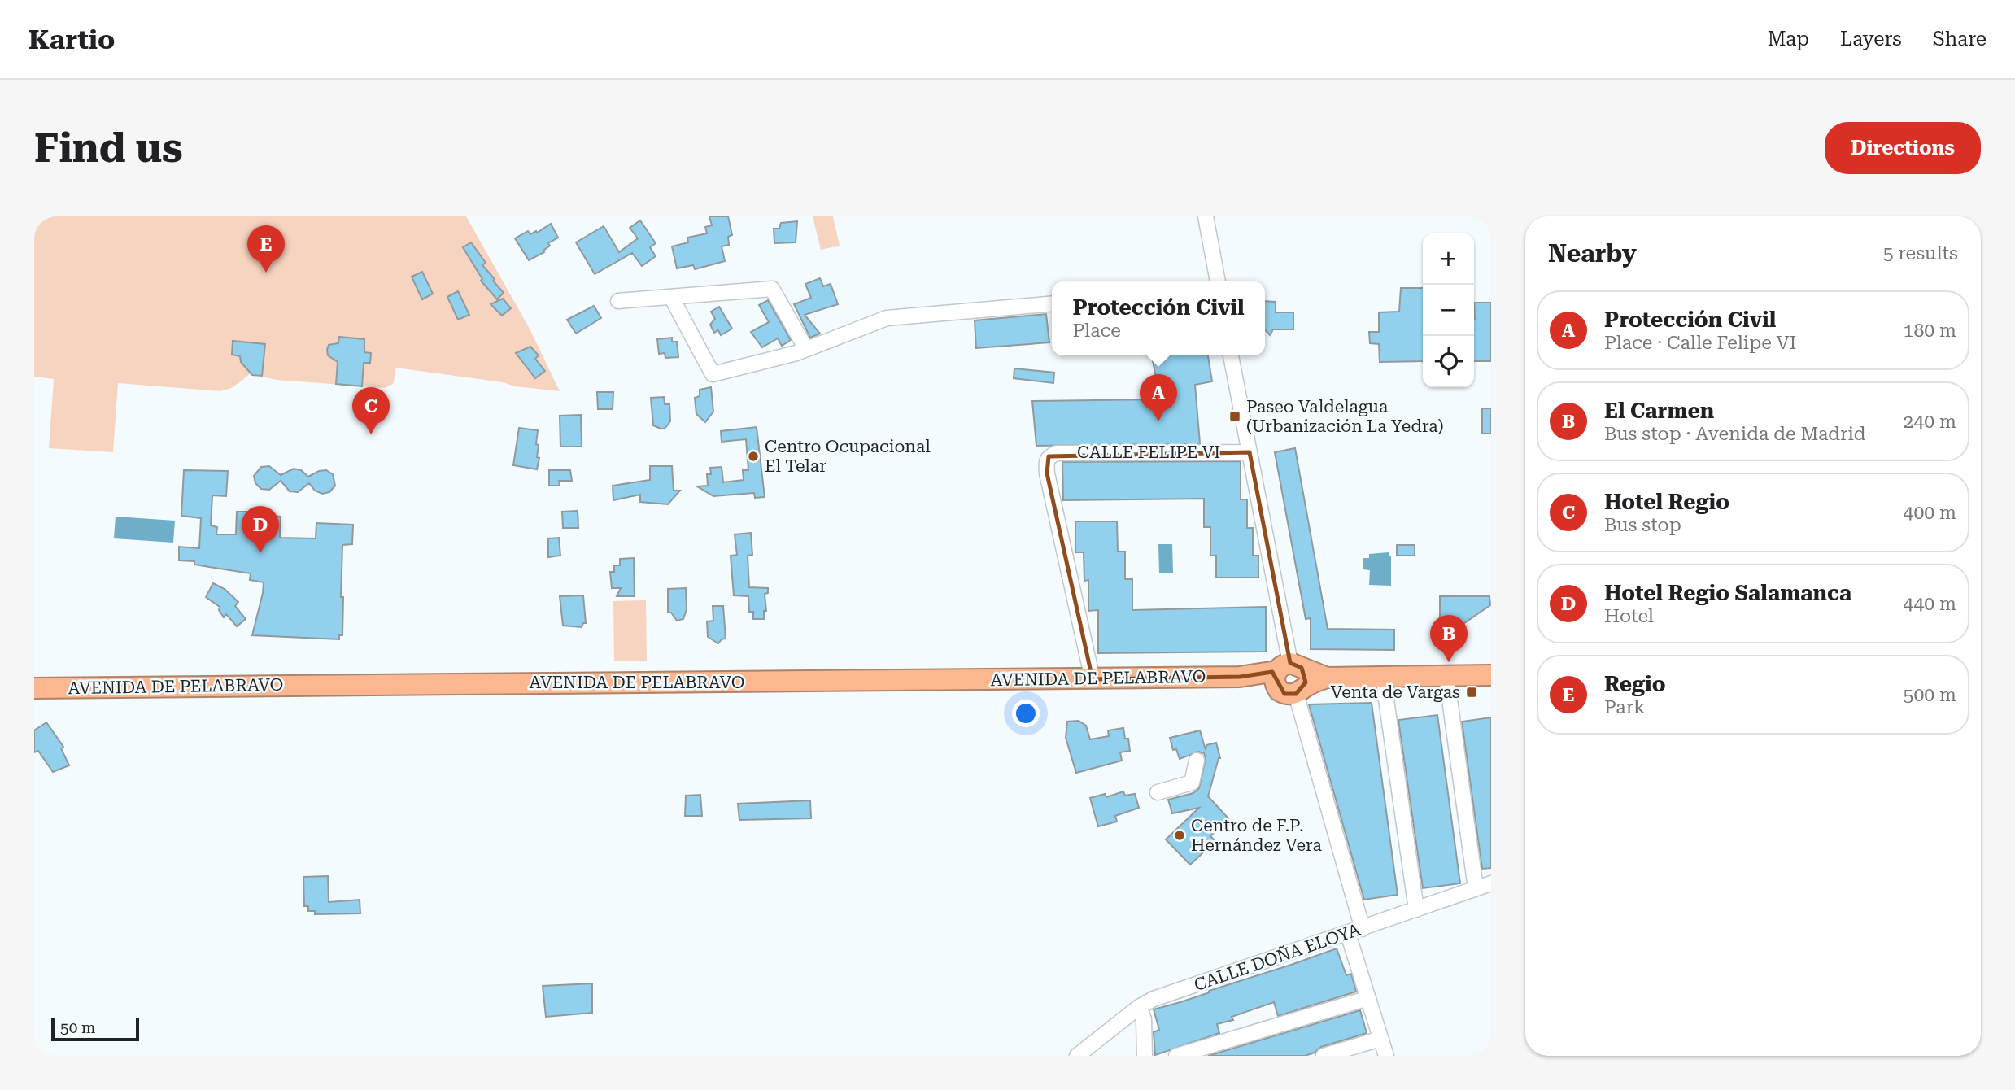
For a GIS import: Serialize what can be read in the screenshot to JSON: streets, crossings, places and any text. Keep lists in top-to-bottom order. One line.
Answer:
{"streets":{"highway":["AVENIDA DE PELABRAVO"],"street":["CALLE FELIPE VI","CALLE DOÑA ELOYA"]},"crossings":[["CALLE FELIPE VI","AVENIDA DE PELABRAVO"]],"places":{"transit":["Paseo Valdelagua (Urbanización La Yedra)","Venta de Vargas"],"other":["Centro Ocupacional El Telar","Centro de F.P. Hernández Vera"]},"scale_bar":"50 m","page":{"header":"Kartio","nav":["Map","Layers","Share"],"buttons":"Directions","title":"Find us","heading":["Nearby","5 results"],"pins":["E","A","C","D","B"],"map_buttons":["+","−"],"popup":["Protección Civil","Place"],"list":[{"mark":"A","name":"Protección Civil","note":"Place · Calle Felipe VI","value":"180 m"},{"mark":"B","name":"El Carmen","note":"Bus stop · Avenida de Madrid","value":"240 m"},{"mark":"C","name":"Hotel Regio","note":"Bus stop","value":"400 m"},{"mark":"D","name":"Hotel Regio Salamanca","note":"Hotel","value":"440 m"},{"mark":"E","name":"Regio","note":"Park","value":"500 m"}],"scale":"50 m"}}
